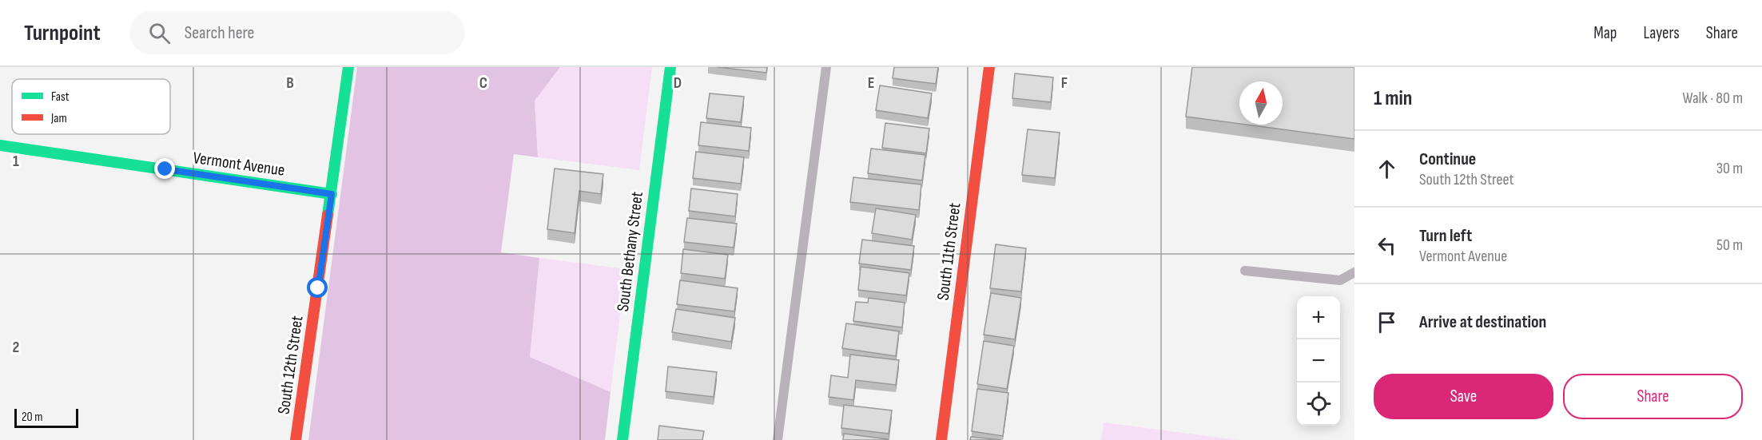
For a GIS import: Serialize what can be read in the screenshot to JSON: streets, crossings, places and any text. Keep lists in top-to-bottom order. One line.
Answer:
{"streets":{"street":["Vermont Avenue","South Bethany Street","South 11th Street","South 12th Street"]},"crossings":[["Vermont Avenue","South 12th Street"]],"legend":["Fast","Jam"],"scale_bar":"20 m","north":"top","page":{"header":"Turnpoint","search":"Search here","nav":["Map","Layers","Share"],"heading":["1 min","Walk · 80 m"],"list":[["Continue","South 12th Street","30 m"],["Turn left","Vermont Avenue","50 m"],"Arrive at destination"],"map_buttons":["+","−"],"buttons":["Save","Share"],"scale":"20 m"},"grid":{"columns":["B","C","D","E","F"],"rows":["1","2"]}}
